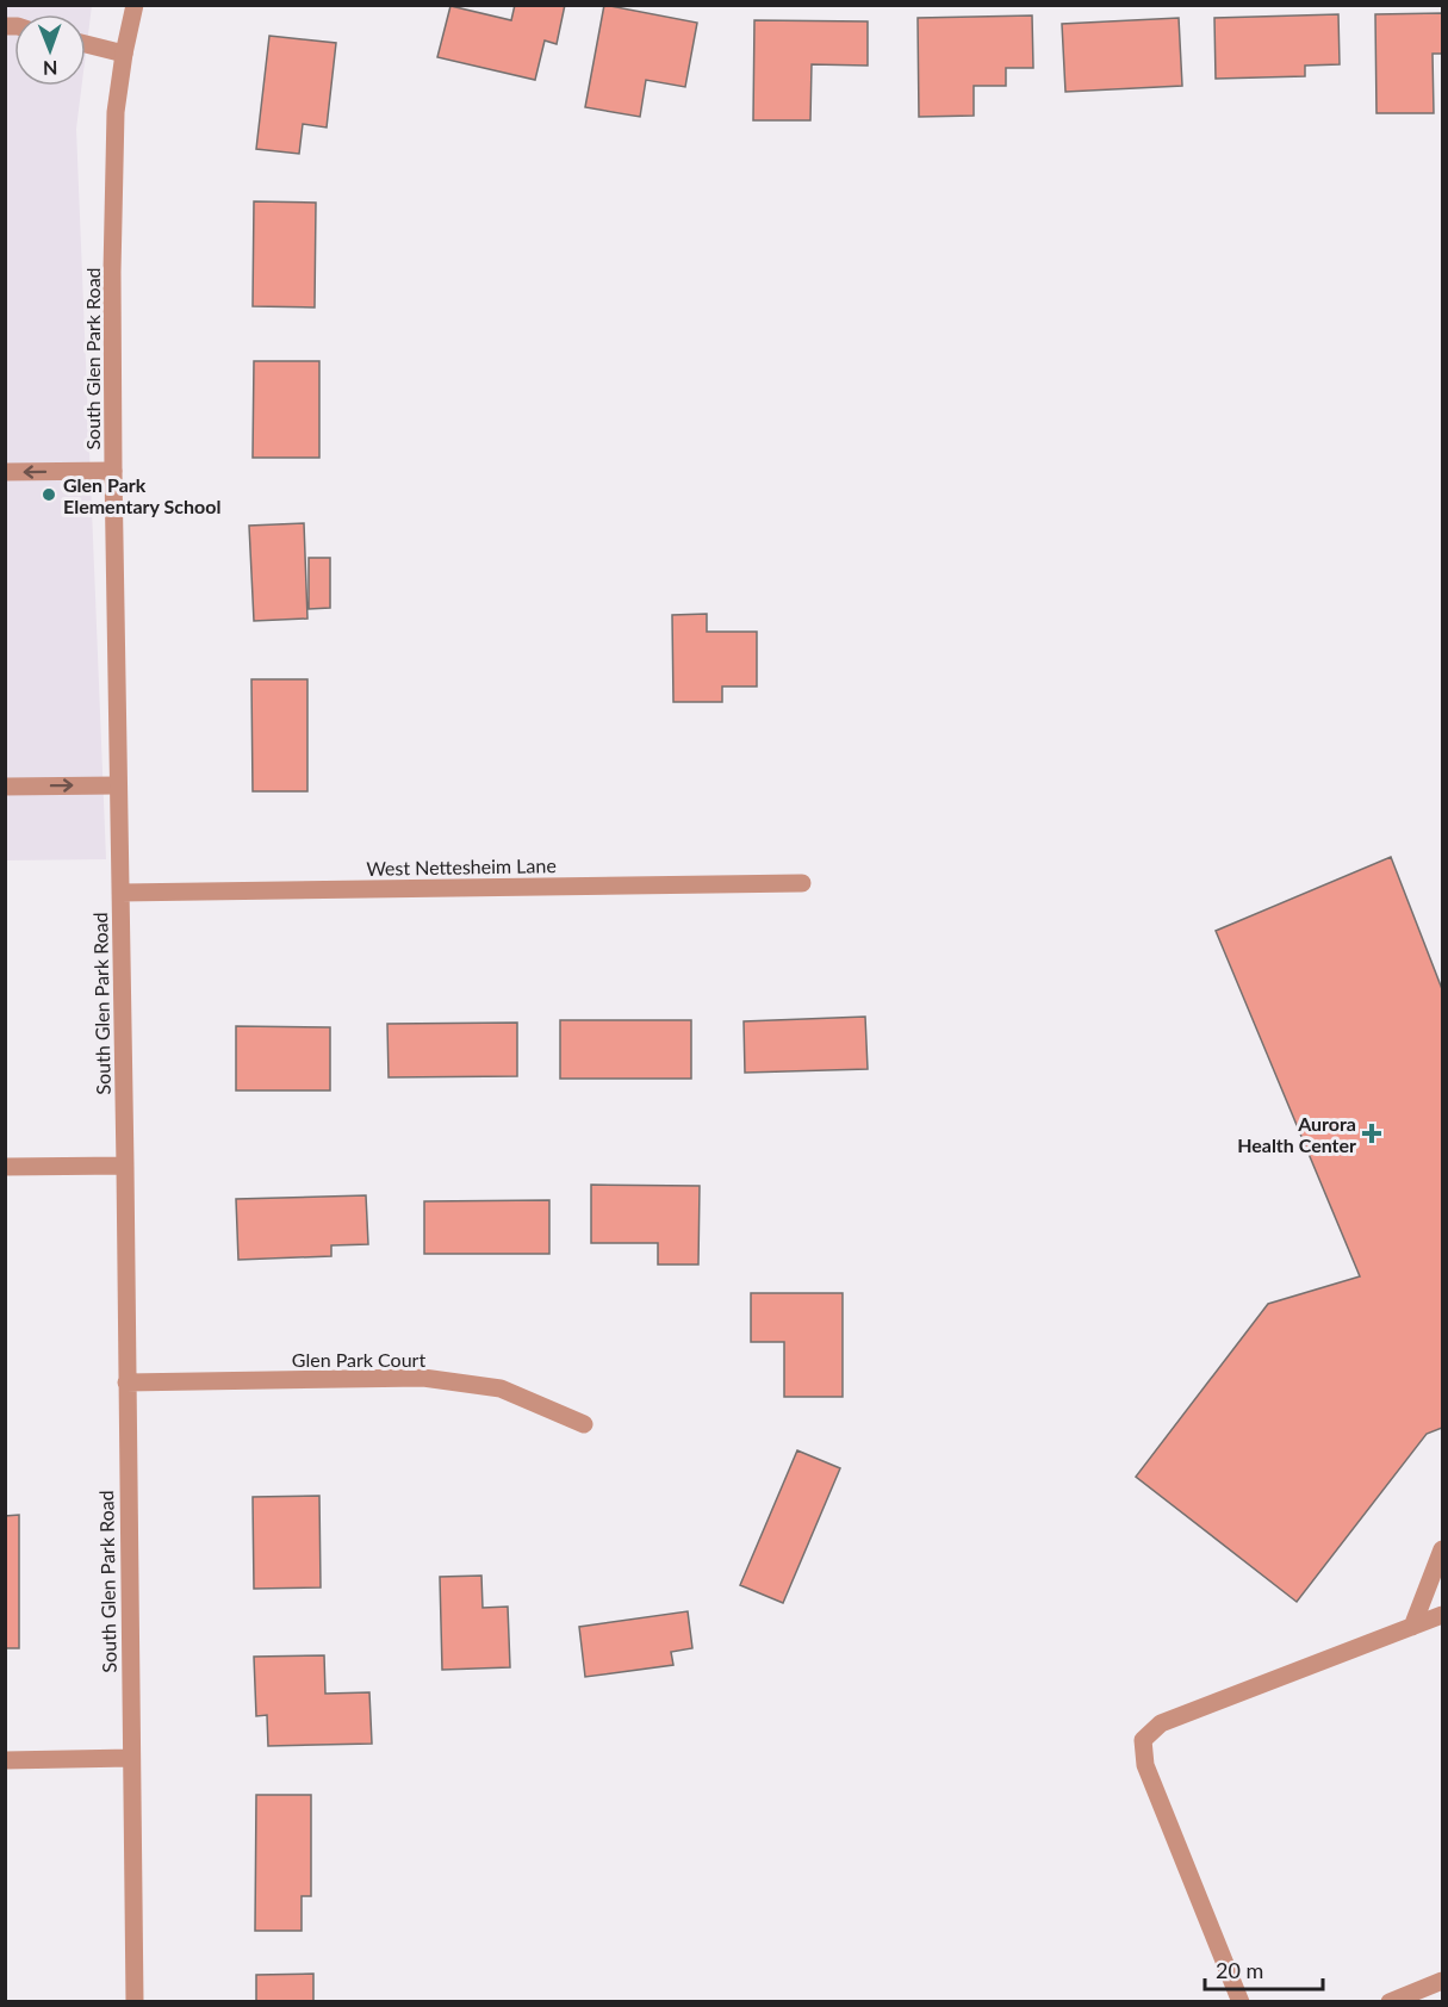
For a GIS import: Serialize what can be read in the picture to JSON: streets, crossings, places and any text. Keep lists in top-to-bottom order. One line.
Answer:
{"streets":{"street":["South Glen Park Road","West Nettesheim Lane","Glen Park Court"]},"crossings":[["South Glen Park Road","West Nettesheim Lane"],["South Glen Park Road","Glen Park Court"]],"places":{"other":["Glen Park Elementary School"],"health":["Aurora Health Center"]},"scale_bar":"20 m","north":"bottom"}
